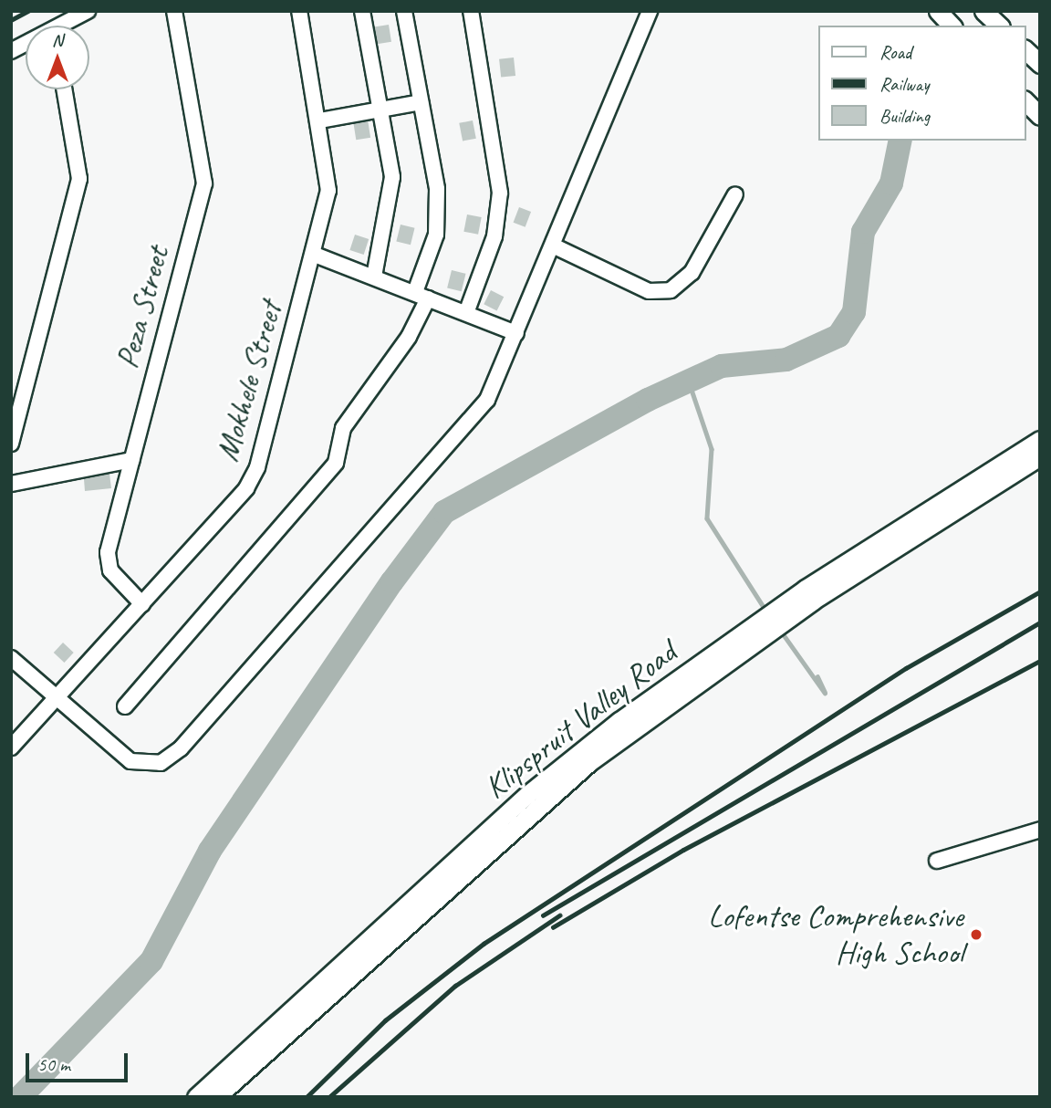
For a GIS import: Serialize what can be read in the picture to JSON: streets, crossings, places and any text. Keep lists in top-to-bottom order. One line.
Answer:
{"streets":{"main road":["Klipspruit Valley Road"],"street":["Peza Street","Mokhele Street"]},"crossings":[["Peza Street","Mokhele Street"]],"places":["Lofentse Comprehensive High School"],"legend":["Road","Railway","Building"],"scale_bar":"50 m","north":"top"}
